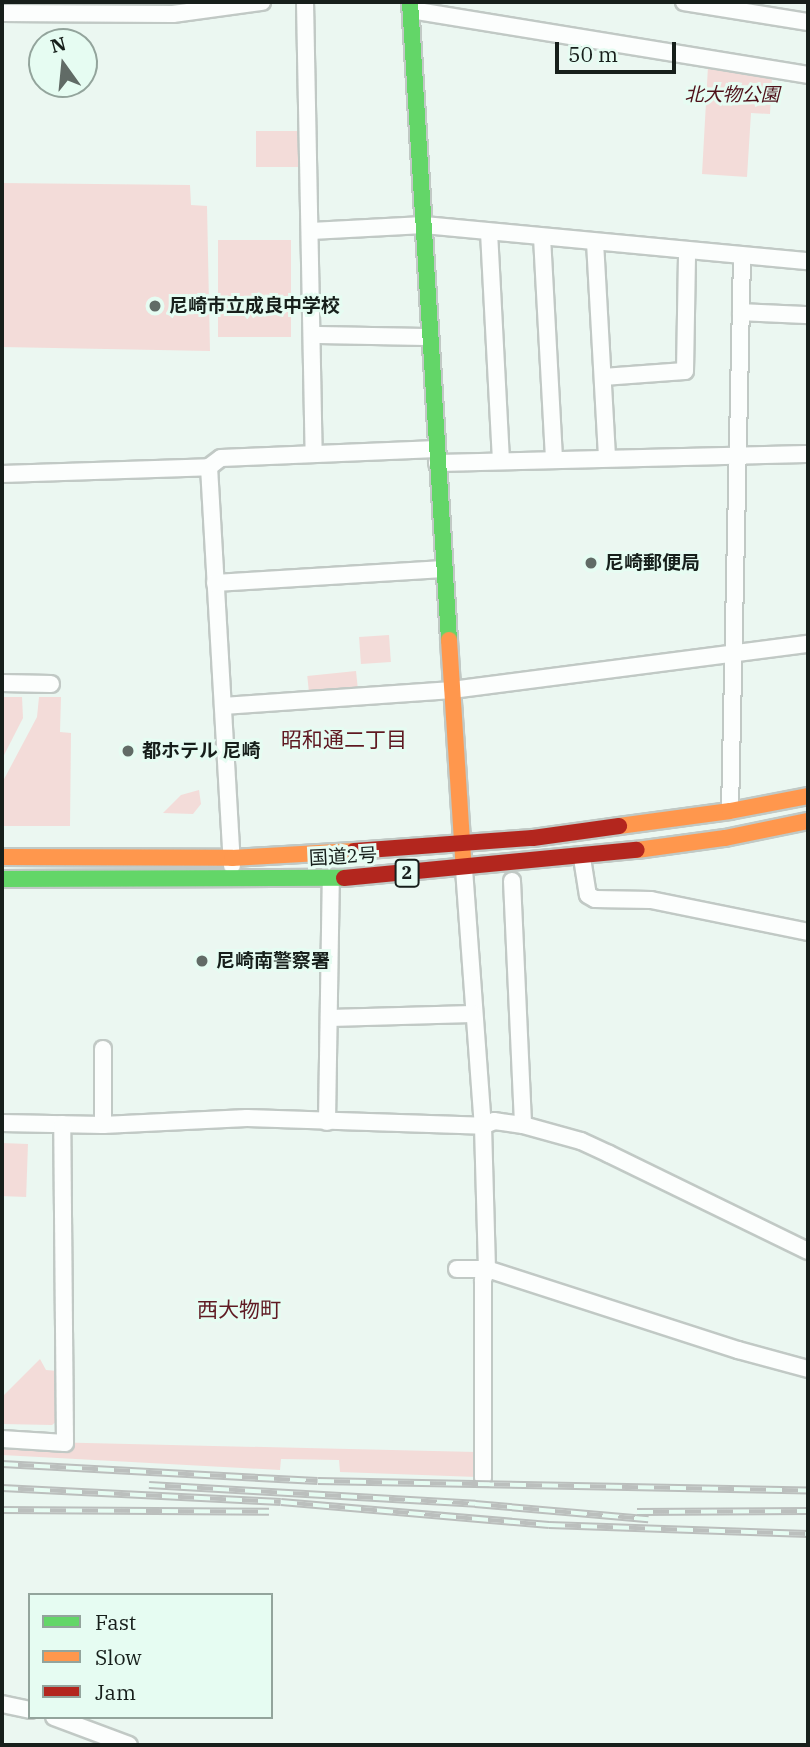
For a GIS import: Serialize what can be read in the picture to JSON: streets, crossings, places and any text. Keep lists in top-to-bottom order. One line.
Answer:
{"streets":{"main road":["国道2号","2"]},"districts":["昭和通二丁目","西大物町"],"parks":["北大物公園"],"places":["尼崎市立成良中学校","尼崎郵便局","都ホテル 尼崎","尼崎南警察署"],"legend":["Fast","Slow","Jam"],"scale_bar":"50 m","north":"top"}
